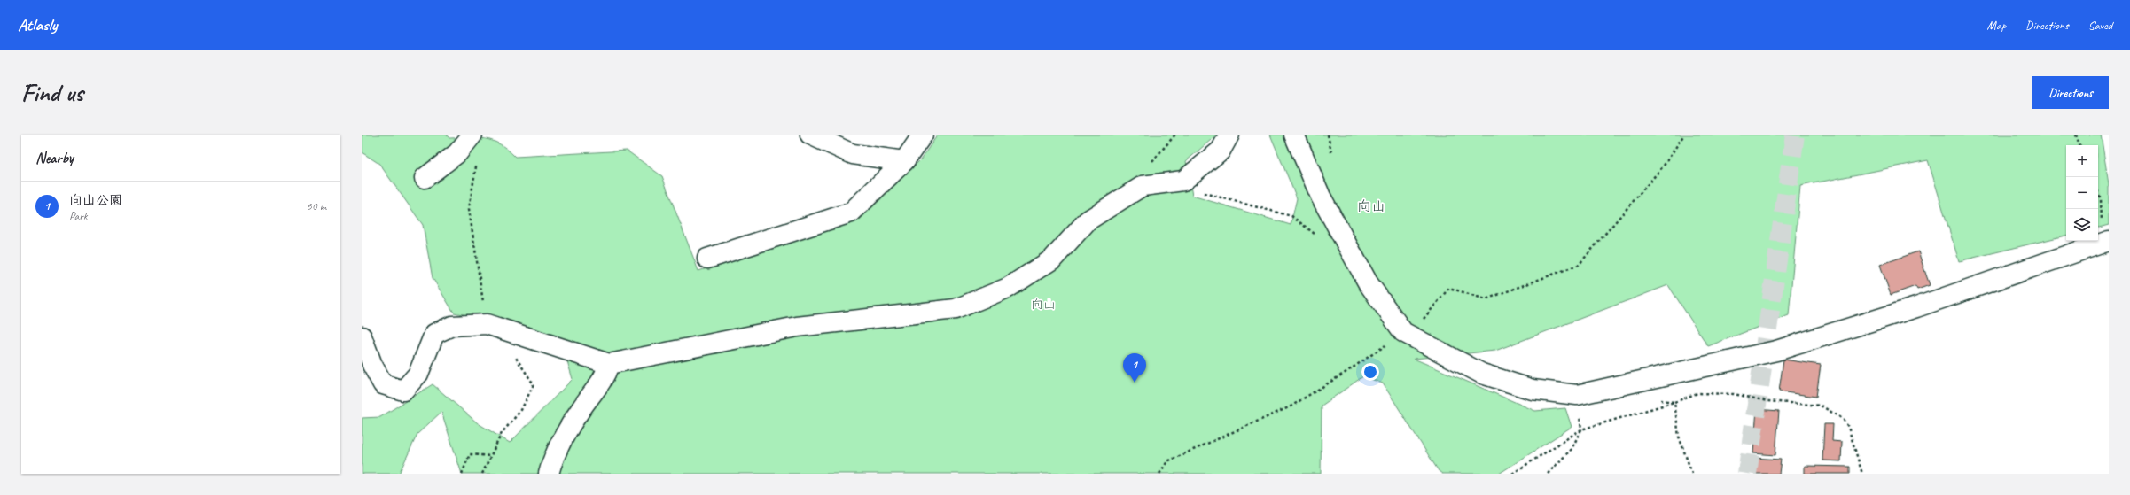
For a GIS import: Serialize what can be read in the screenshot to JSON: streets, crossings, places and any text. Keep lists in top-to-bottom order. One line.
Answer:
{"districts":["向山"],"parks":["向山"],"page":{"header":"Atlasly","nav":["Map","Directions","Saved"],"buttons":"Directions","title":"Find us","heading":"Nearby","map_buttons":["+","−"],"list":[{"mark":"1","name":"向山公園","note":"Park","value":"60 m"}],"pins":"1"}}
